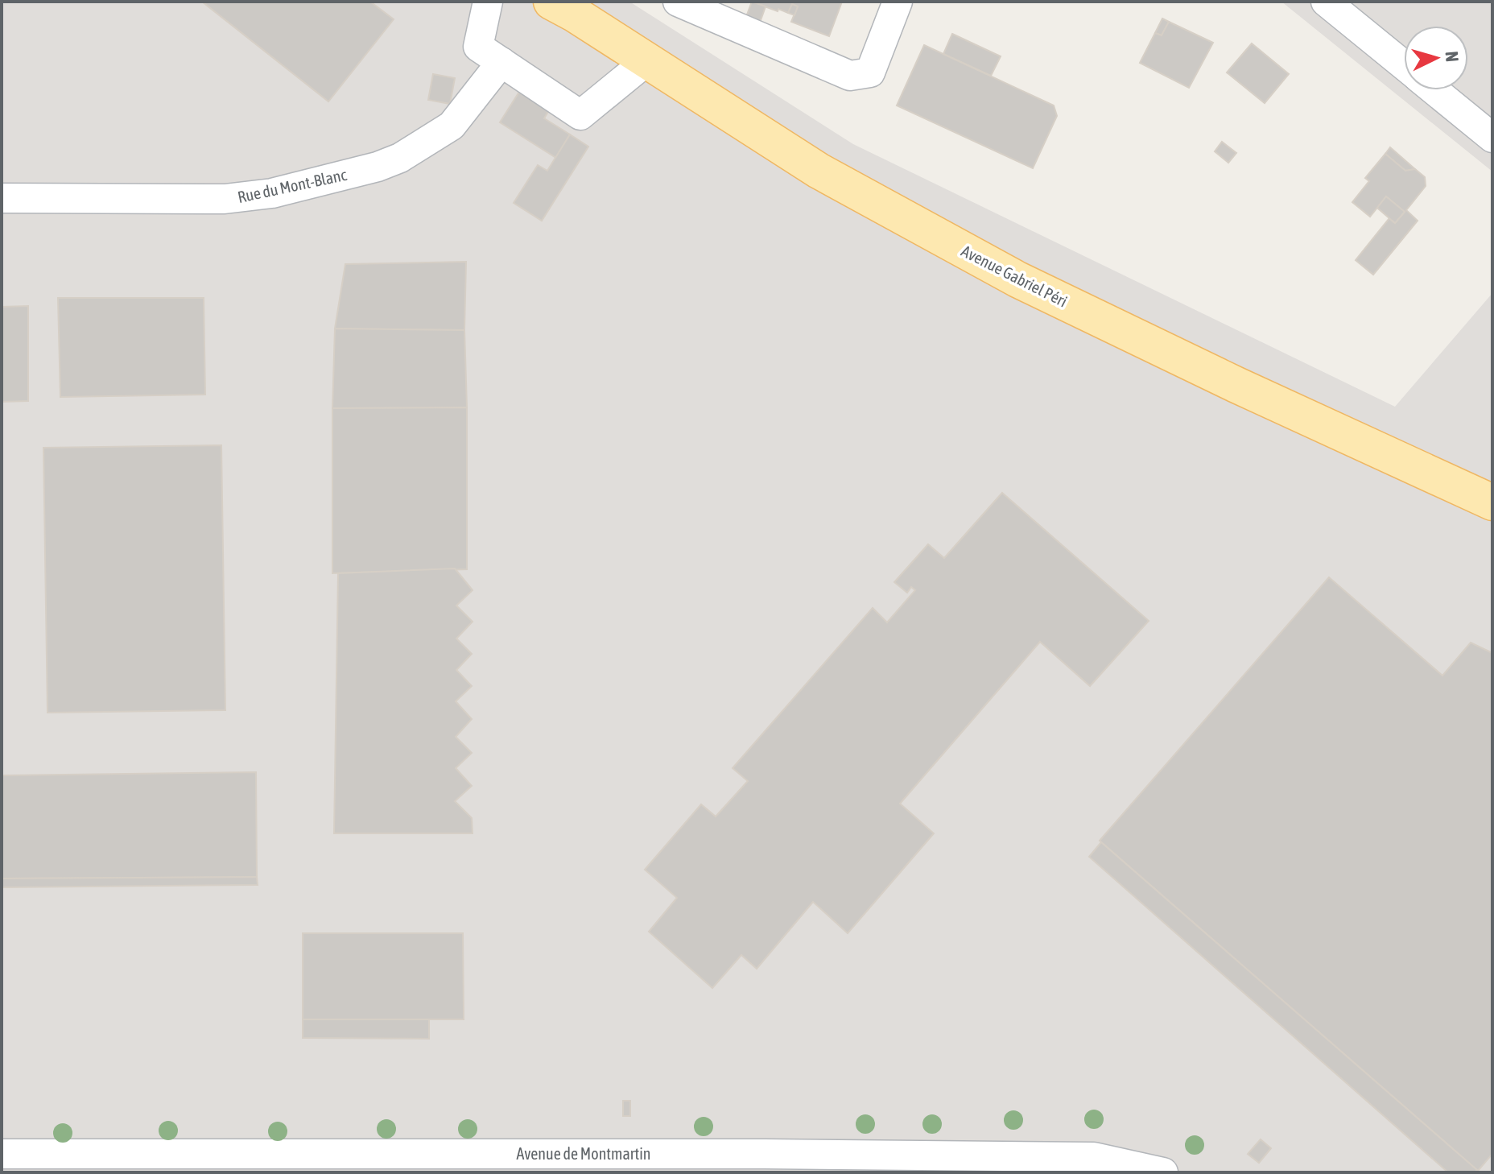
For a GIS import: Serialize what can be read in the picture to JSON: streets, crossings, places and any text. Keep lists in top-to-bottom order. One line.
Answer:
{"streets":{"main road":["Avenue Gabriel Péri"],"street":["Rue du Mont-Blanc","Avenue de Montmartin"]},"north":"right"}
